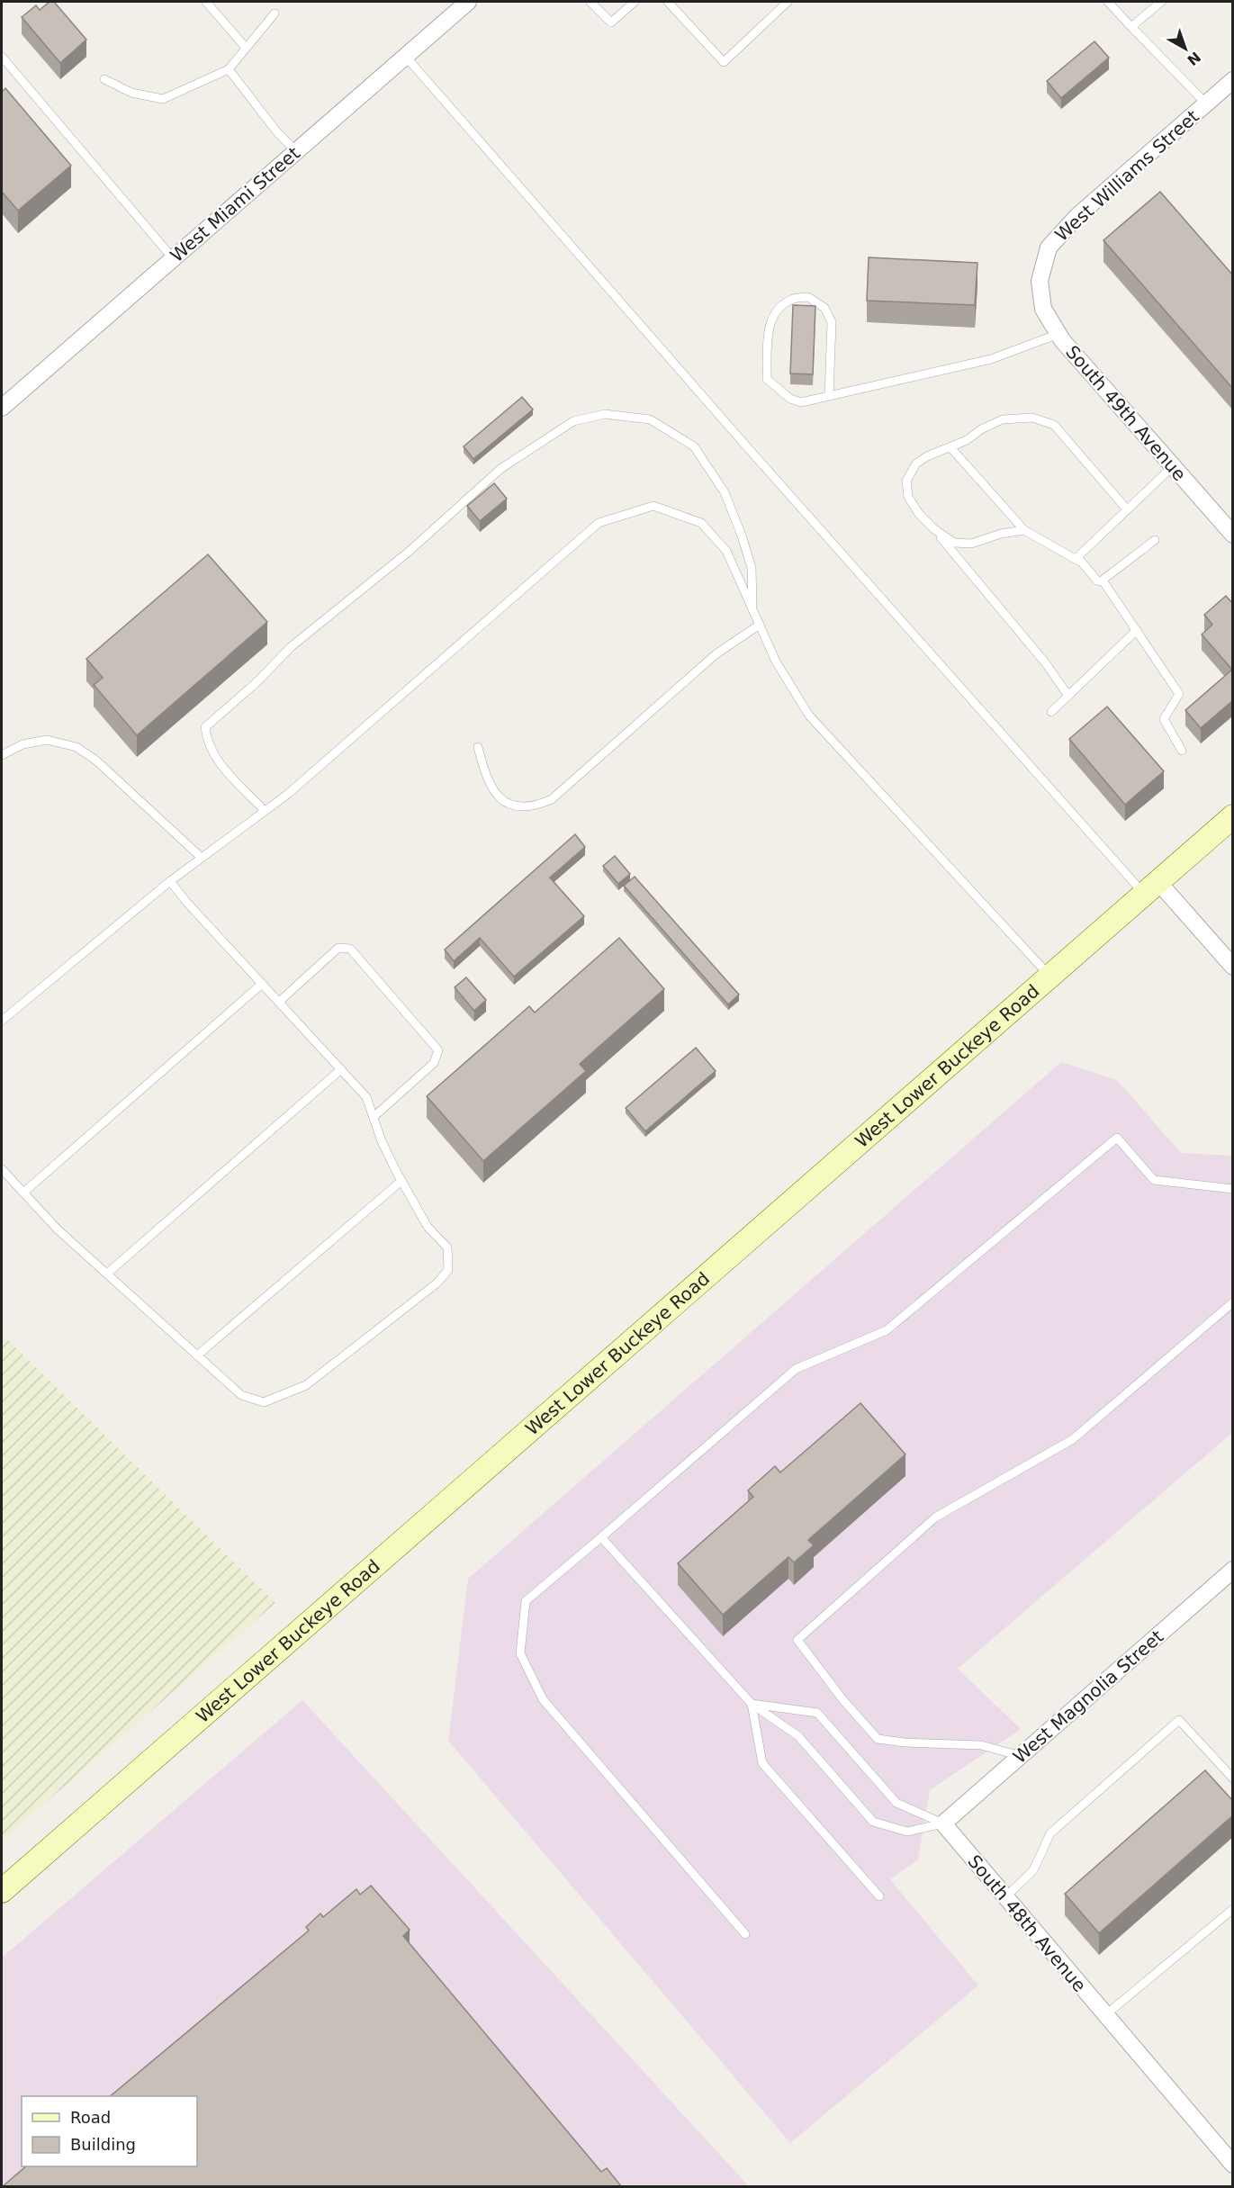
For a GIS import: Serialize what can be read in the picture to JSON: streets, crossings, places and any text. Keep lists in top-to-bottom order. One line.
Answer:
{"streets":{"main road":["West Lower Buckeye Road"],"street":["West Williams Street","West Miami Street","South 49th Avenue","West Magnolia Street","South 48th Avenue"]},"crossings":[["West Williams Street","South 49th Avenue"],["West Magnolia Street","South 48th Avenue"]],"legend":["Road","Building"],"north":"bottom right"}
